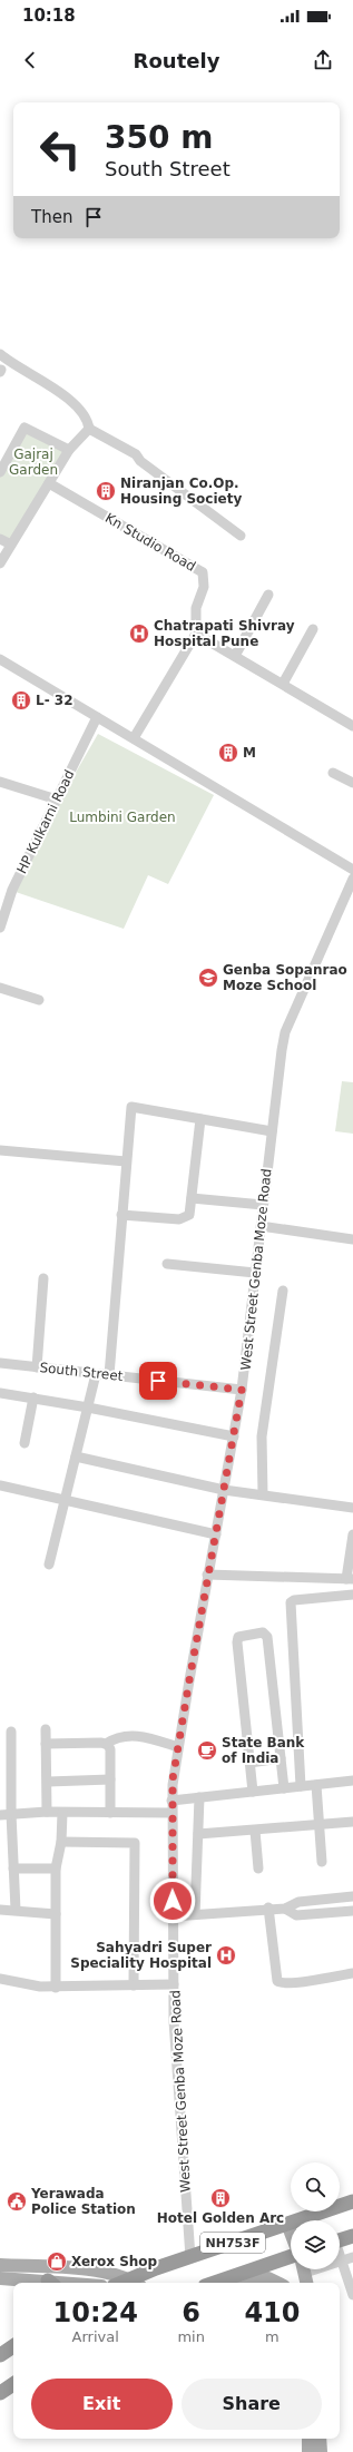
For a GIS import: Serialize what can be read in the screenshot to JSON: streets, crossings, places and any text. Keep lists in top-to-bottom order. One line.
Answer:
{"streets":{"highway":["NH753F"],"street":["Kn Studio Road","HP Kulkarni Road","West Street Genba Moze Road","South Street"]},"crossings":[["West Street Genba Moze Road","South Street"],["West Street Genba Moze Road","NH753F"]],"parks":["Gajraj Garden","Lumbini Garden"],"places":{"building":["Niranjan Co.Op. Housing Society","L- 32","M","Hotel Golden Arc"],"hospital":["Chatrapati Shivray Hospital Pune","Sahyadri Super Speciality Hospital"],"school or university":["Genba Sopanrao Moze School"],"cafe":["State Bank of India"],"public building":["Yerawada Police Station"],"shop":["Xerox Shop"]},"page":{"status":"10:18","header":"Routely","turn":["350 m","South Street"],"then":"Then","eta":["10:24","Arrival","6","min","410","m"],"buttons":["Exit","Share"]}}
